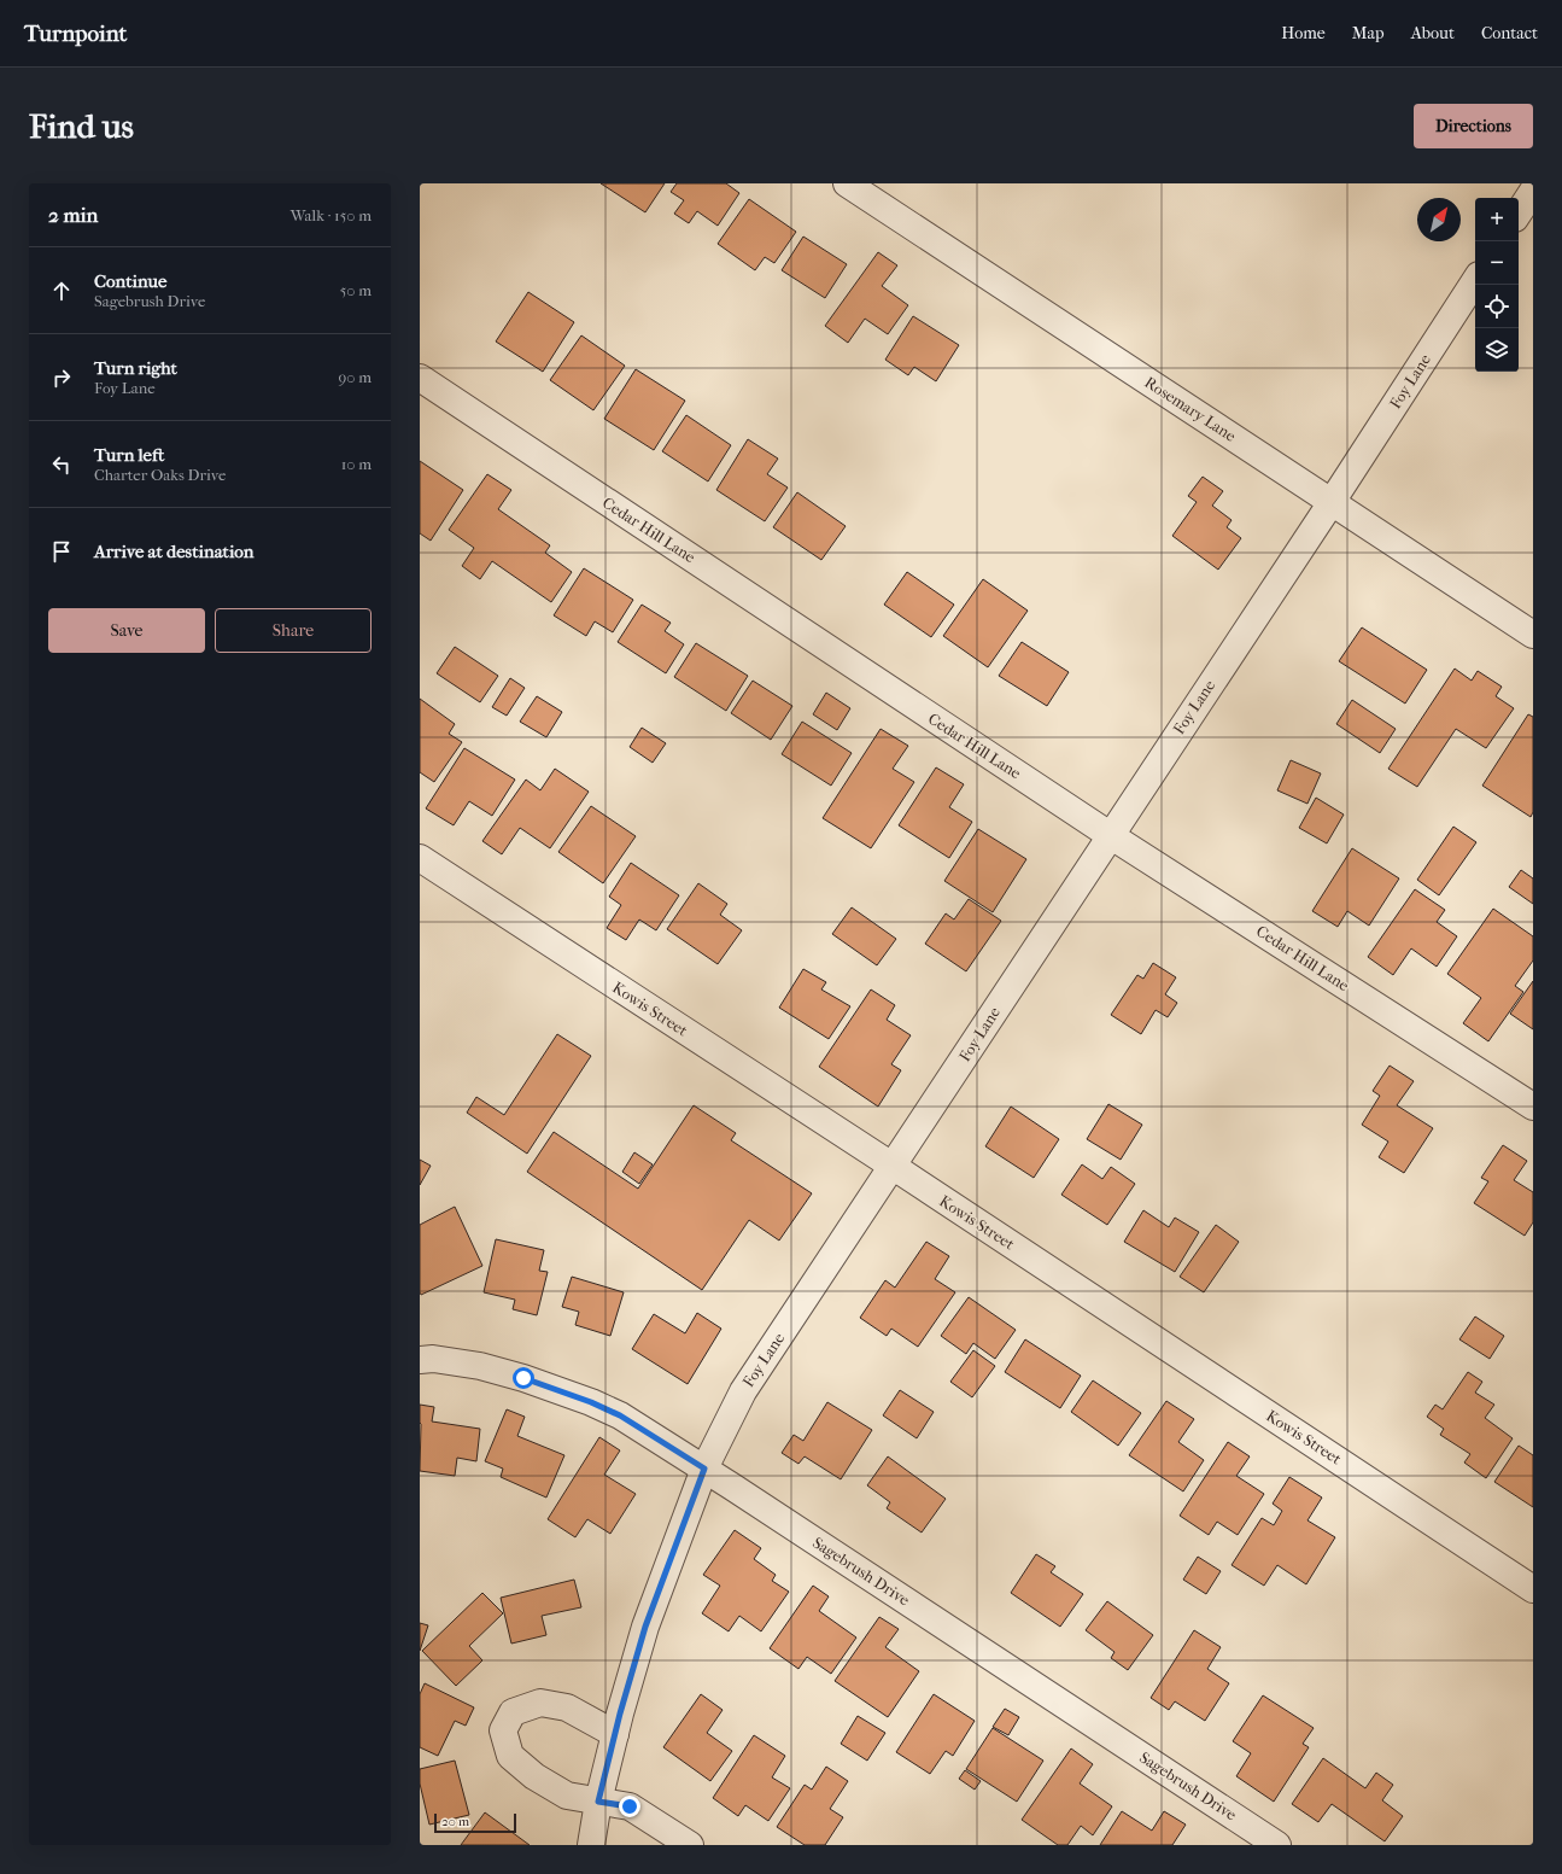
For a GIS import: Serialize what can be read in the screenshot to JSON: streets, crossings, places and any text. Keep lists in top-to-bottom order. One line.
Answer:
{"streets":{"street":["Foy Lane","Rosemary Lane","Cedar Hill Lane","Kowis Street","Sagebrush Drive"]},"crossings":[["Foy Lane","Rosemary Lane"],["Foy Lane","Cedar Hill Lane"],["Foy Lane","Kowis Street"],["Foy Lane","Sagebrush Drive"]],"scale_bar":"20 m","north":"top right","page":{"header":"Turnpoint","nav":["Home","Map","About","Contact"],"buttons":["Directions",["Save","Share"]],"title":"Find us","heading":["2 min","Walk · 150 m"],"map_buttons":["+","−"],"list":[["Continue","Sagebrush Drive","50 m"],["Turn right","Foy Lane","90 m"],["Turn left","Charter Oaks Drive","10 m"],"Arrive at destination"],"scale":"20 m"}}
